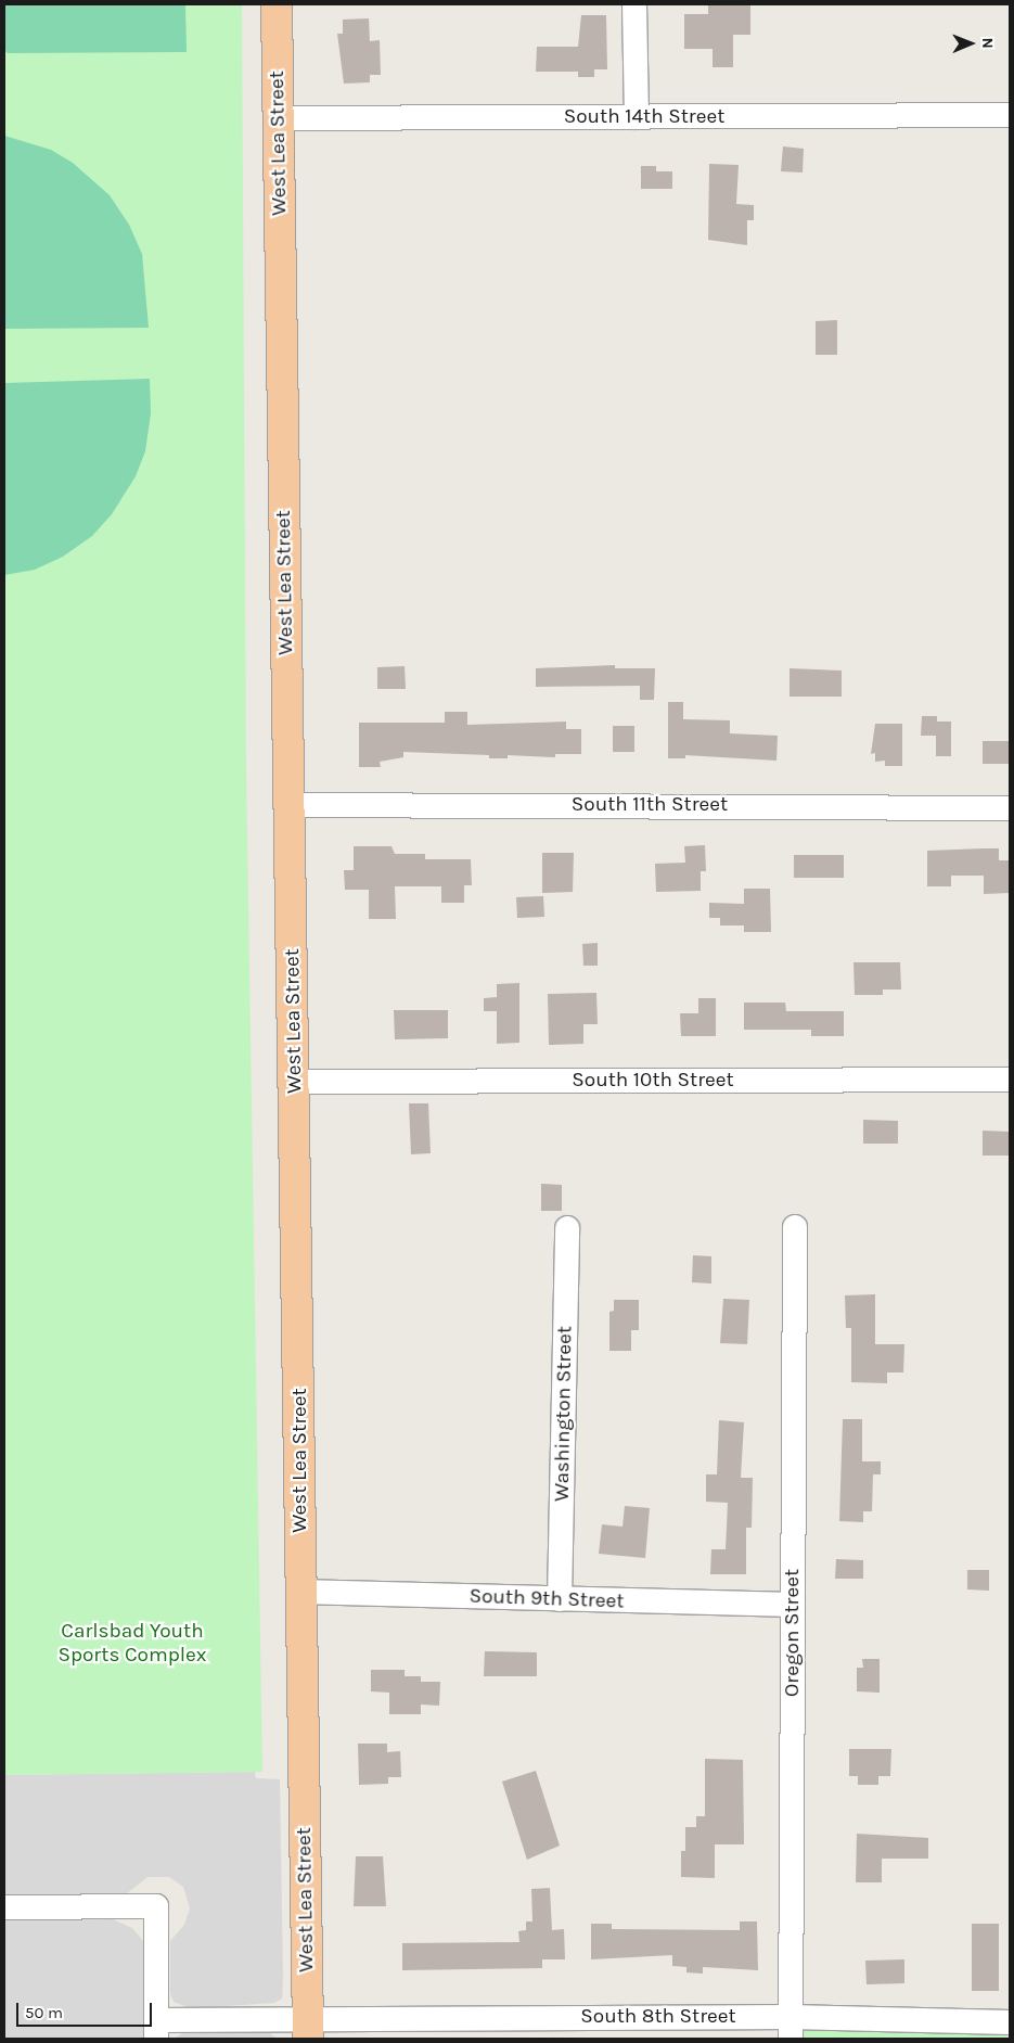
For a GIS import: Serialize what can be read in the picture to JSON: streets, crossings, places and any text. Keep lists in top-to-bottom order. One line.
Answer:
{"streets":{"main road":["West Lea Street"],"street":["South 14th Street","South 11th Street","South 10th Street","Washington Street","South 9th Street","Oregon Street","South 8th Street"]},"crossings":[["South 14th Street","West Lea Street"],["West Lea Street","South 11th Street"],["West Lea Street","South 10th Street"],["West Lea Street","South 9th Street"],["West Lea Street","South 8th Street"],["Washington Street","South 9th Street"],["South 9th Street","Oregon Street"],["Oregon Street","South 8th Street"]],"parks":["Carlsbad Youth Sports Complex"],"scale_bar":"50 m","north":"right"}
